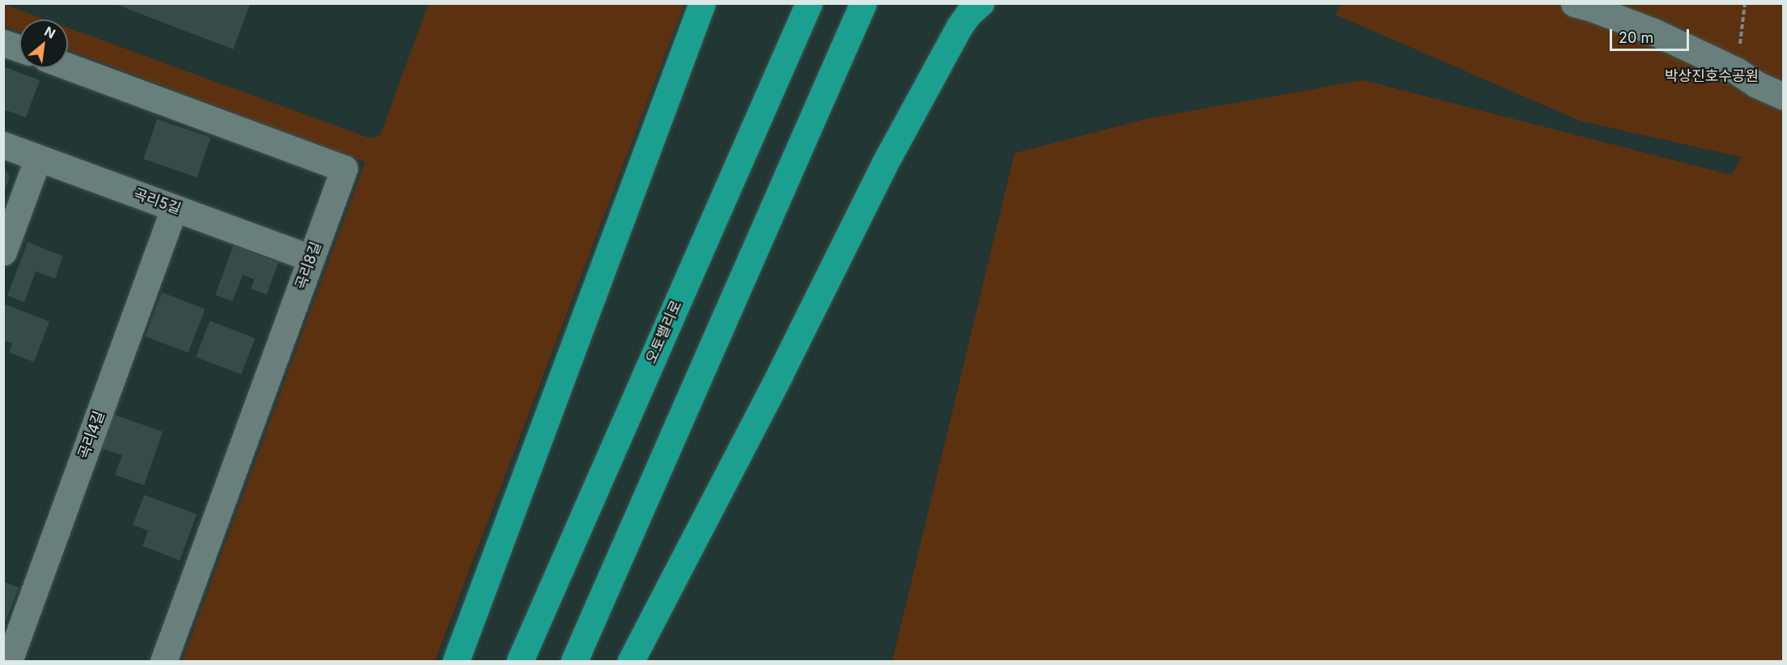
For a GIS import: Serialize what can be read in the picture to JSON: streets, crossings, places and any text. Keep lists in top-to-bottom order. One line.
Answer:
{"streets":{"highway":["오토밸리로"],"street":["곡리5길","곡리8길","곡리4길"]},"crossings":[["곡리5길","곡리8길"],["곡리5길","곡리4길"]],"parks":["박상진호수공원"],"scale_bar":"20 m","north":"top right"}
